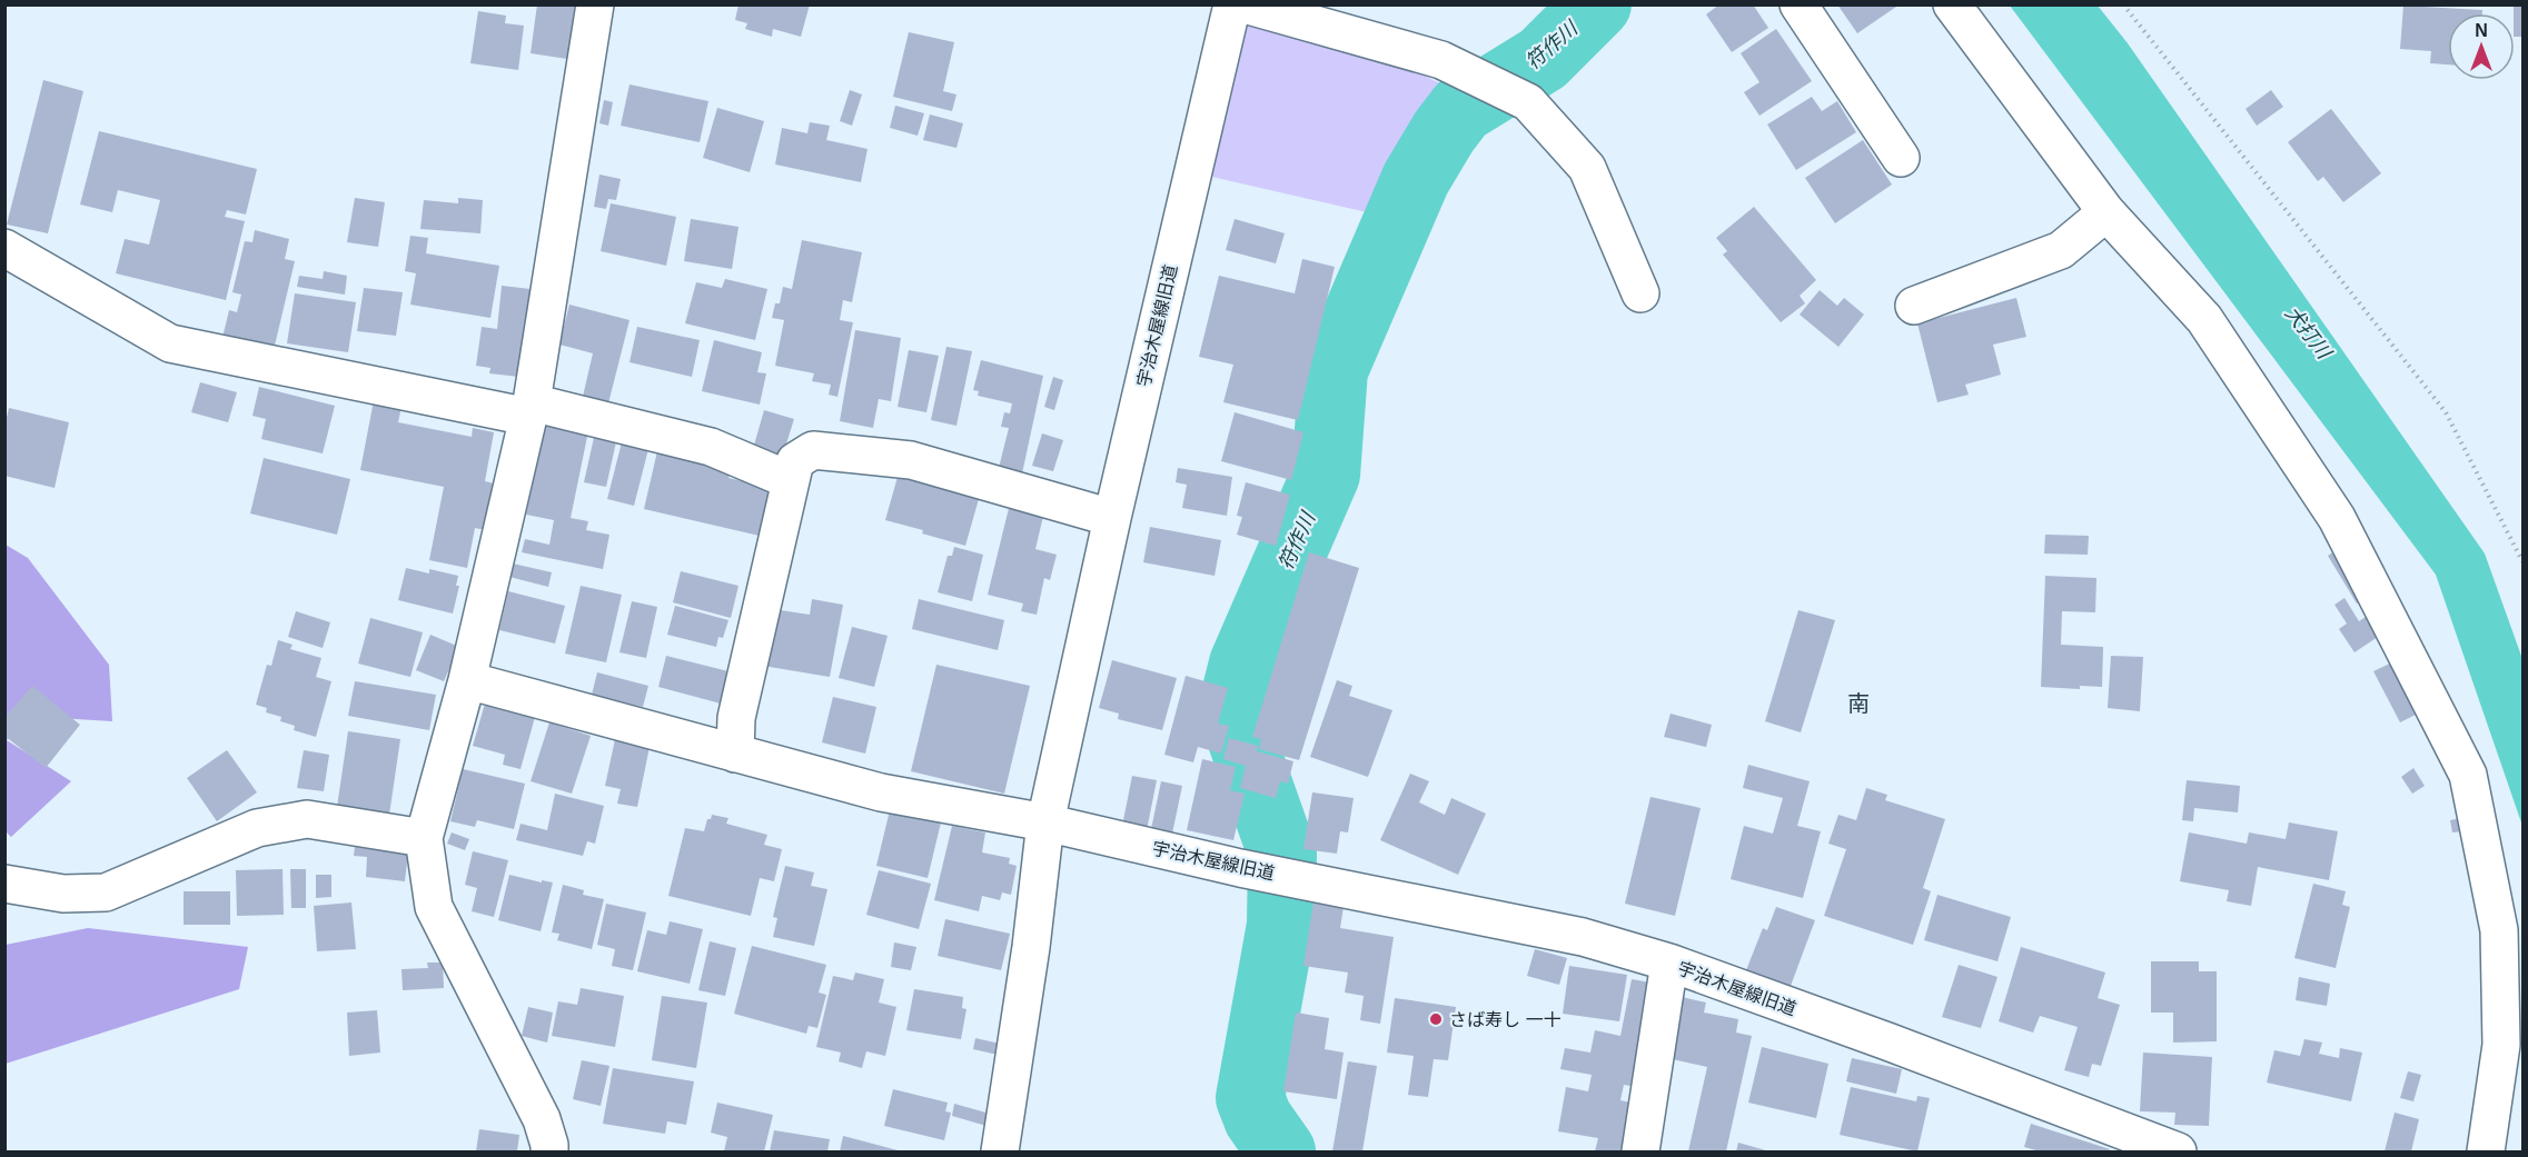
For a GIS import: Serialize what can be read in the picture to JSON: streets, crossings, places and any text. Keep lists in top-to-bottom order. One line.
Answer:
{"streets":{"street":["宇治木屋線旧道"]},"districts":["南"],"water":["符作川","犬打川"],"places":["さば寿し 一十"],"north":"top"}
